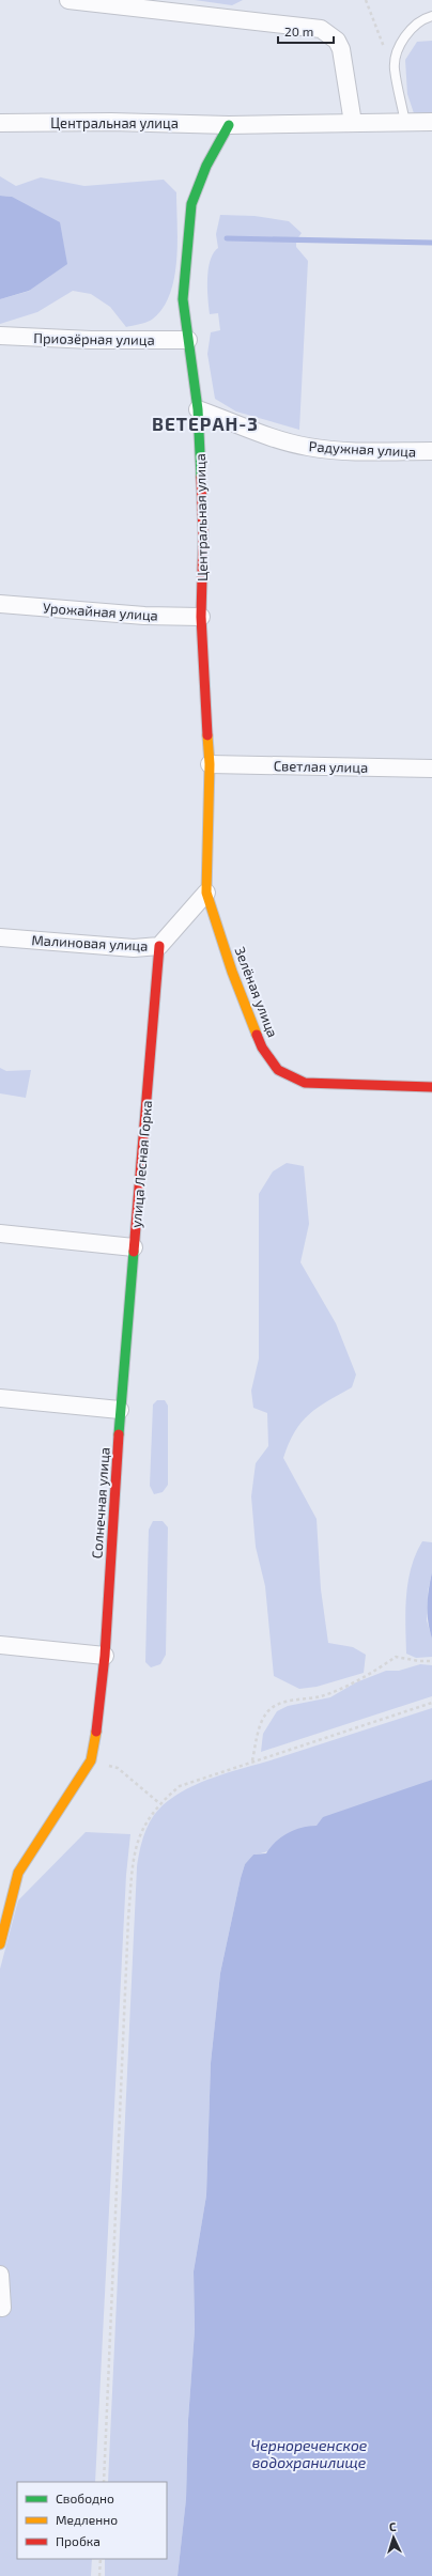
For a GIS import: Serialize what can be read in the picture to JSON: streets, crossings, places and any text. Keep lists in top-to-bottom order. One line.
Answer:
{"streets":{"street":["Центральная улица","Приозёрная улица","Радужная улица","Урожайная улица","Светлая улица","Малиновая улица","Зелёная улица","улица Лесная Горка","Солнечная улица"]},"crossings":[["Центральная улица","Приозёрная улица"],["Центральная улица","Радужная улица"],["Центральная улица","Урожайная улица"],["Центральная улица","Светлая улица"],["Центральная улица","Малиновая улица"],["Центральная улица","Зелёная улица"],["Малиновая улица","Зелёная улица"],["Малиновая улица","улица Лесная Горка"],["улица Лесная Горка","Солнечная улица"]],"districts":["ВЕТЕРАН-3"],"water":["Чернореченское водохранилище"],"legend":["Свободно","Медленно","Пробка"],"scale_bar":"20 m","north":"top"}
